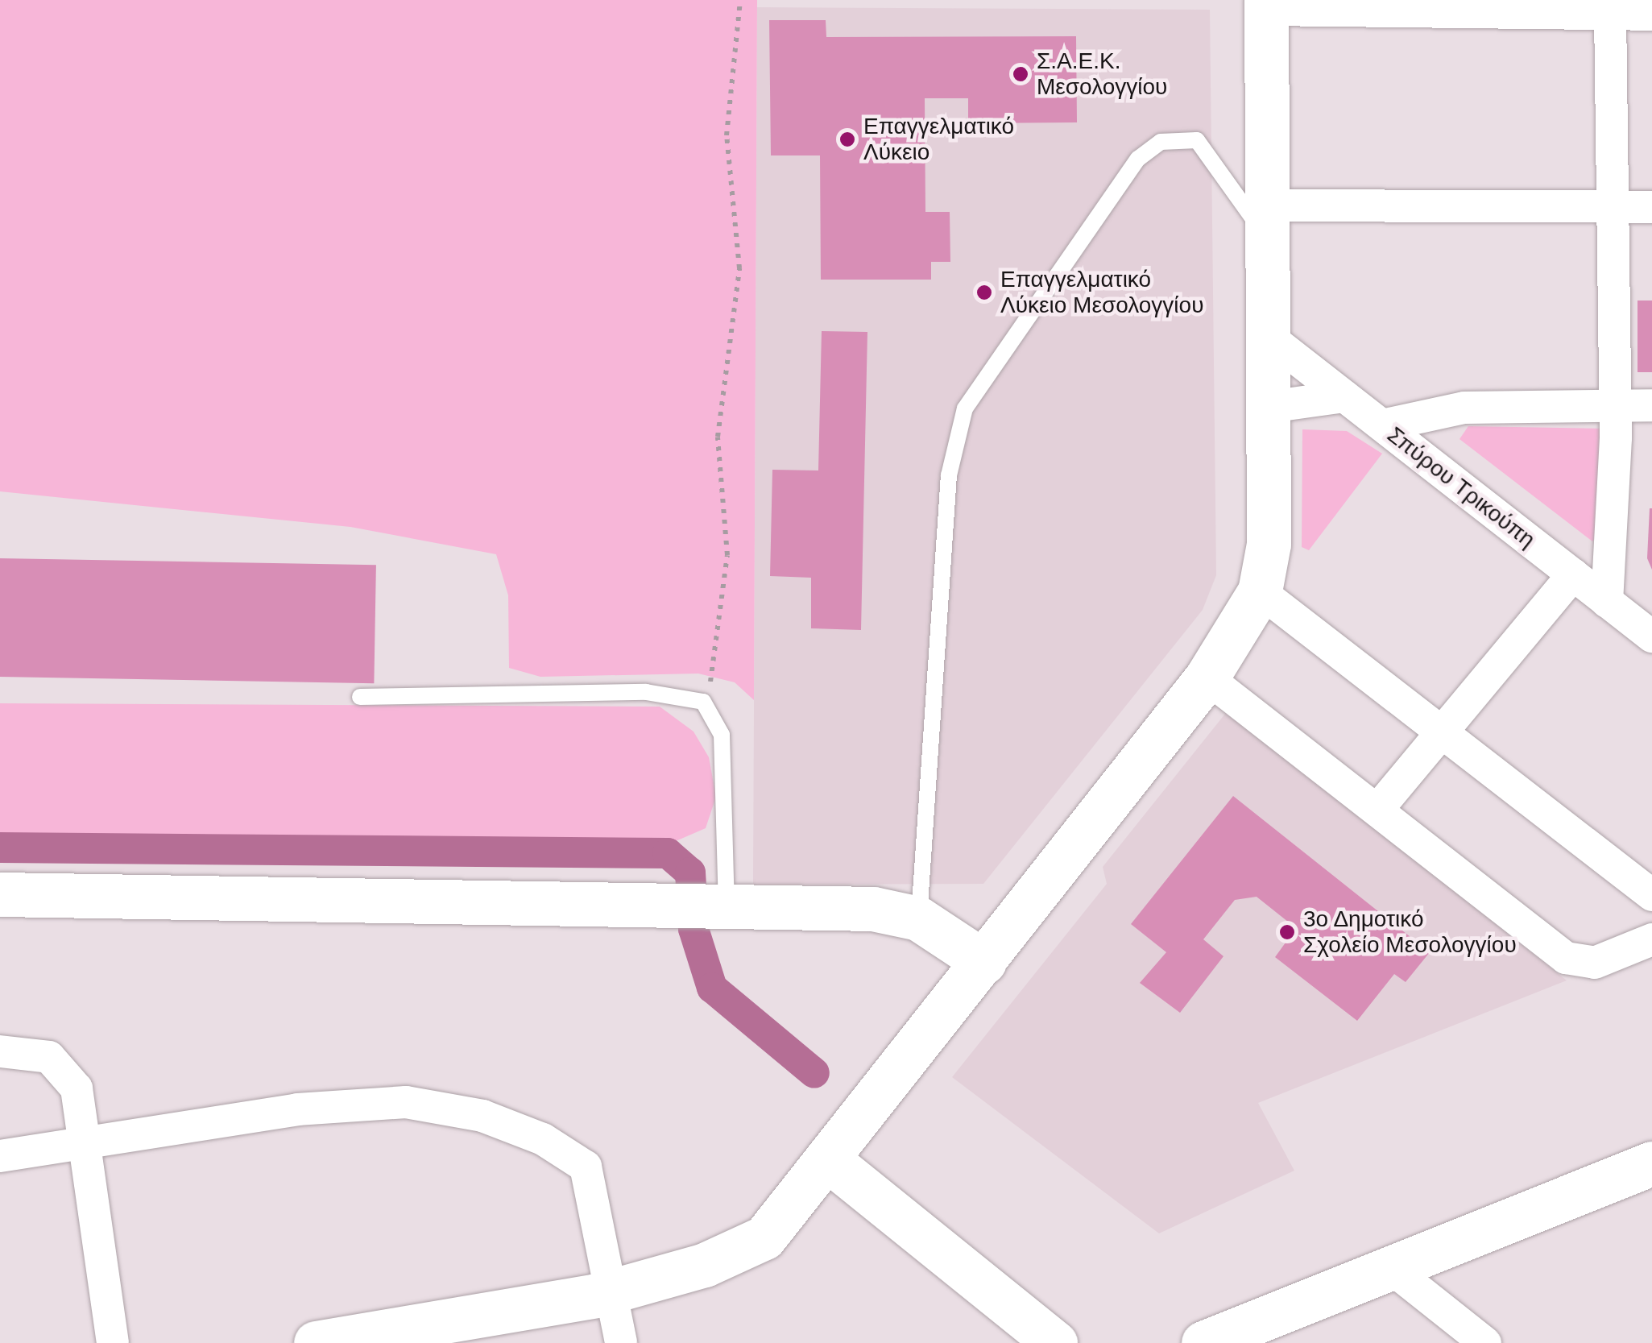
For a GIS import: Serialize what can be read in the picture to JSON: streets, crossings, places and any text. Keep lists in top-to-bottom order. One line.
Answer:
{"streets":{"street":["Σπύρου Τρικούπη"]},"places":["Σ.Α.Ε.Κ. Μεσολογγίου","Επαγγελματικό Λύκειο","Επαγγελματικό Λύκειο Μεσολογγίου","3ο Δημοτικό Σχολείο Μεσολογγίου"]}
